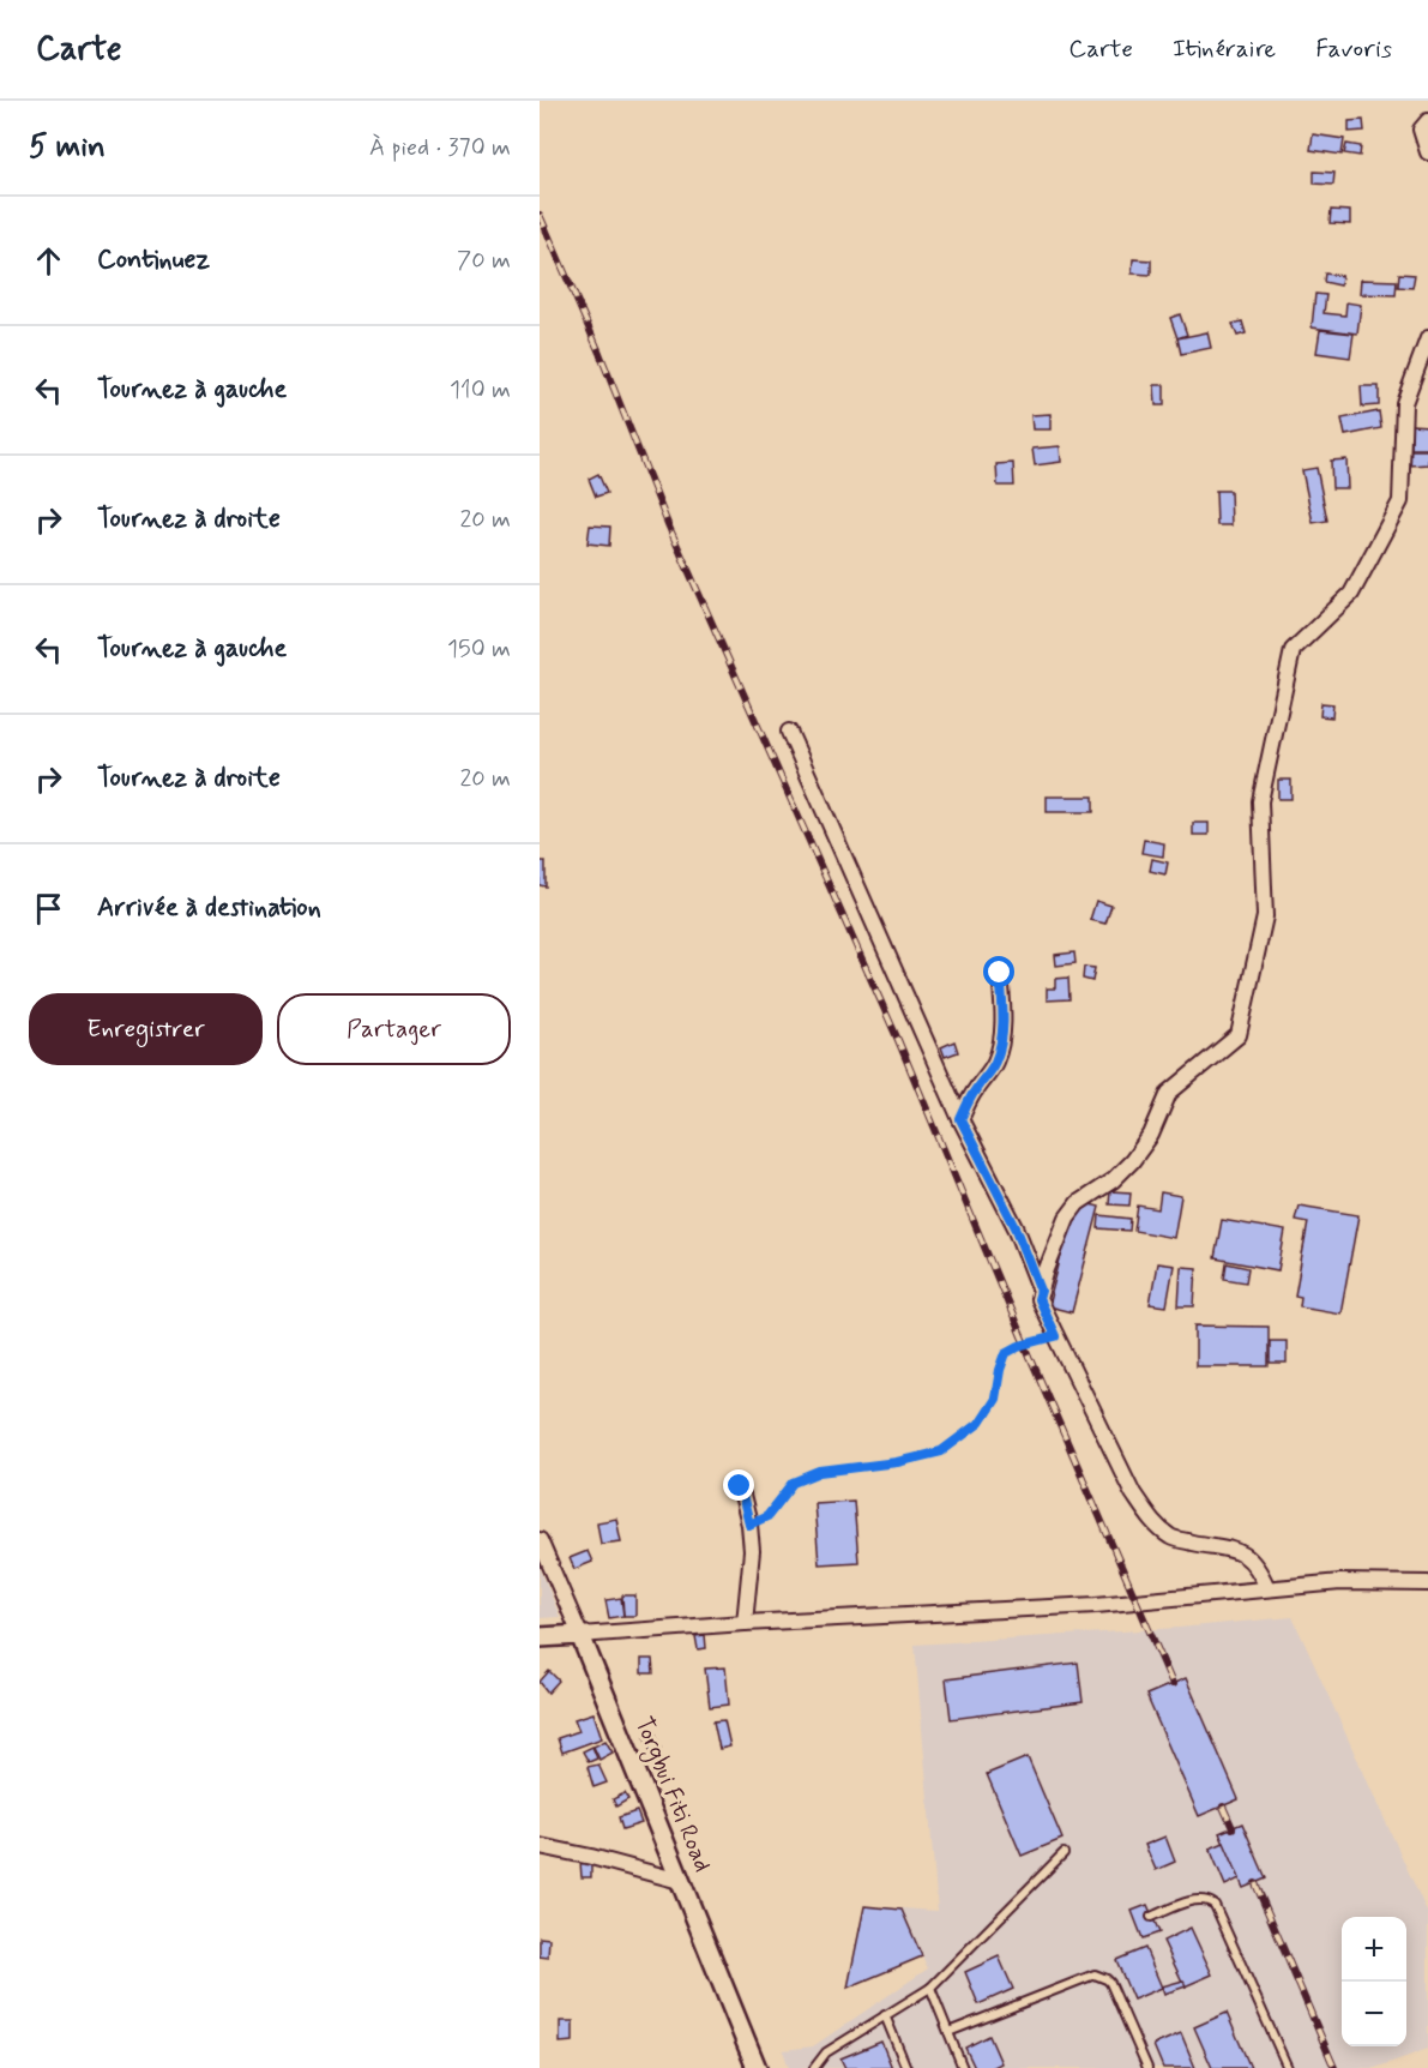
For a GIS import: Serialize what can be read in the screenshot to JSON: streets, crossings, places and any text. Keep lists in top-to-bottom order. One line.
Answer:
{"streets":{"street":["Torgbui Fiti Road"]},"page":{"header":"Carte","nav":["Carte","Itinéraire","Favoris"],"heading":["5 min","À pied · 370 m"],"list":[["Continuez","70 m"],["Tournez à gauche","110 m"],["Tournez à droite","20 m"],["Tournez à gauche","150 m"],["Tournez à droite","20 m"],"Arrivée à destination"],"buttons":["Enregistrer","Partager"],"map_buttons":["+","−"]}}
